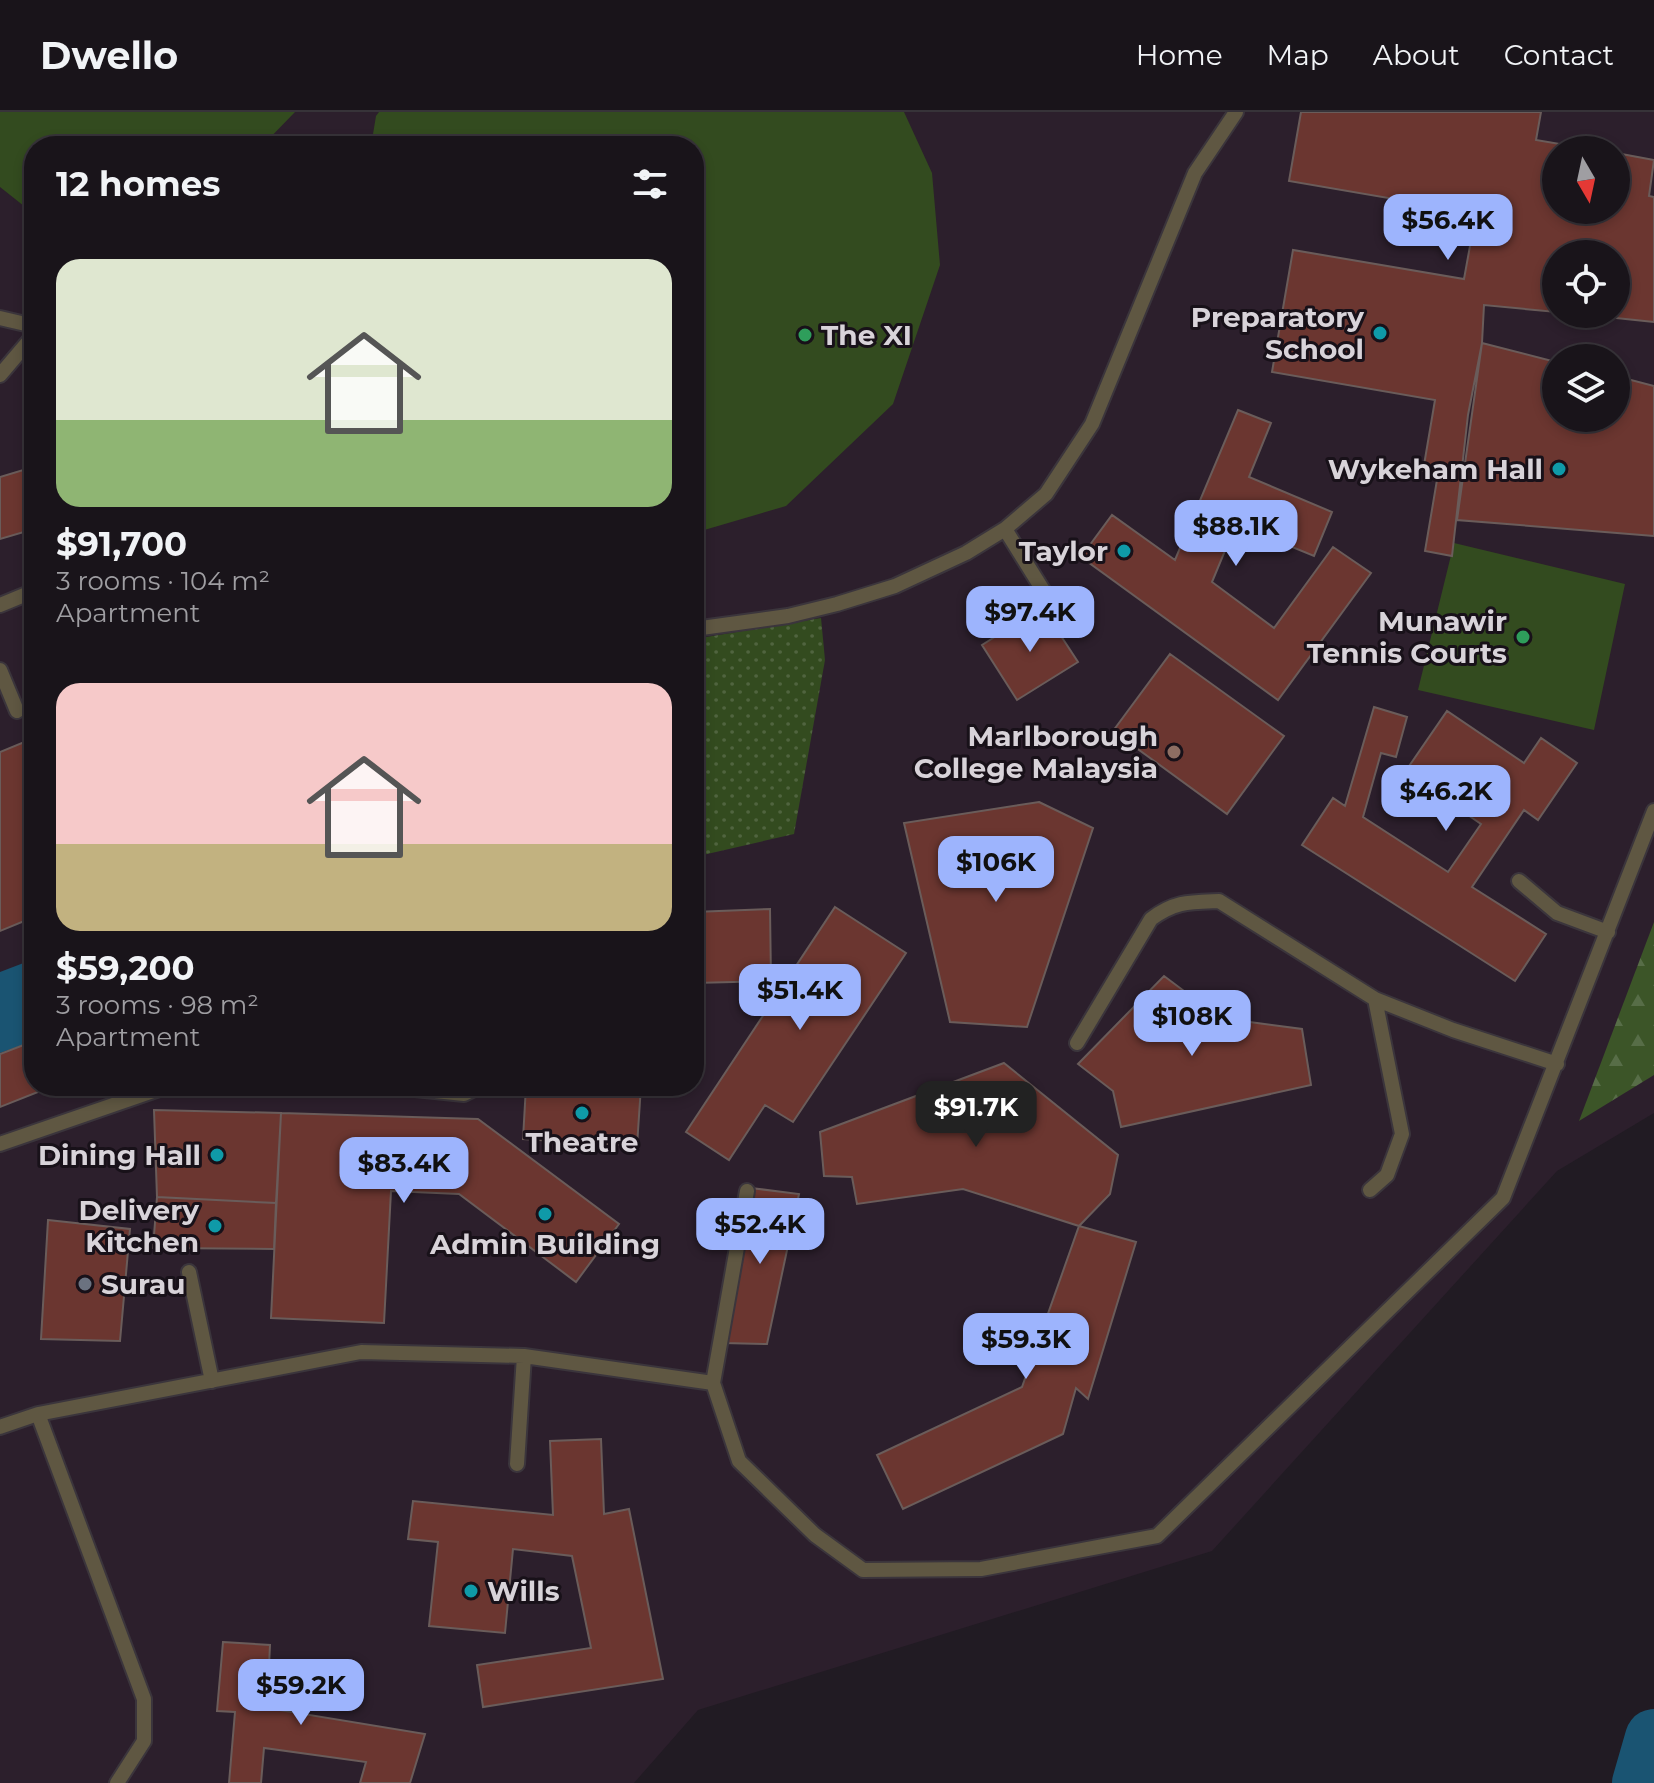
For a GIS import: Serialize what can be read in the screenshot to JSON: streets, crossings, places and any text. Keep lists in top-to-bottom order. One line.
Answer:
{"places":["Preparatory School","The XI","Wykeham Hall","Taylor","Munawir Tennis Courts","Marlborough College Malaysia","Theatre","Dining Hall","Admin Building","Delivery Kitchen","Surau","Wills"],"north":"bottom","page":{"header":"Dwello","nav":["Home","Map","About","Contact"],"heading":"12 homes","price":["$56.4K","$88.1K","$97.4K","$46.2K","$106K","$51.4K","$108K","$91.7K","$83.4K","$52.4K","$59.3K","$59.2K"],"list":[{"name":"$91,700","note":"3 rooms · 104 m² · Apartment"},{"name":"$59,200","note":"3 rooms · 98 m² · Apartment"}]}}
